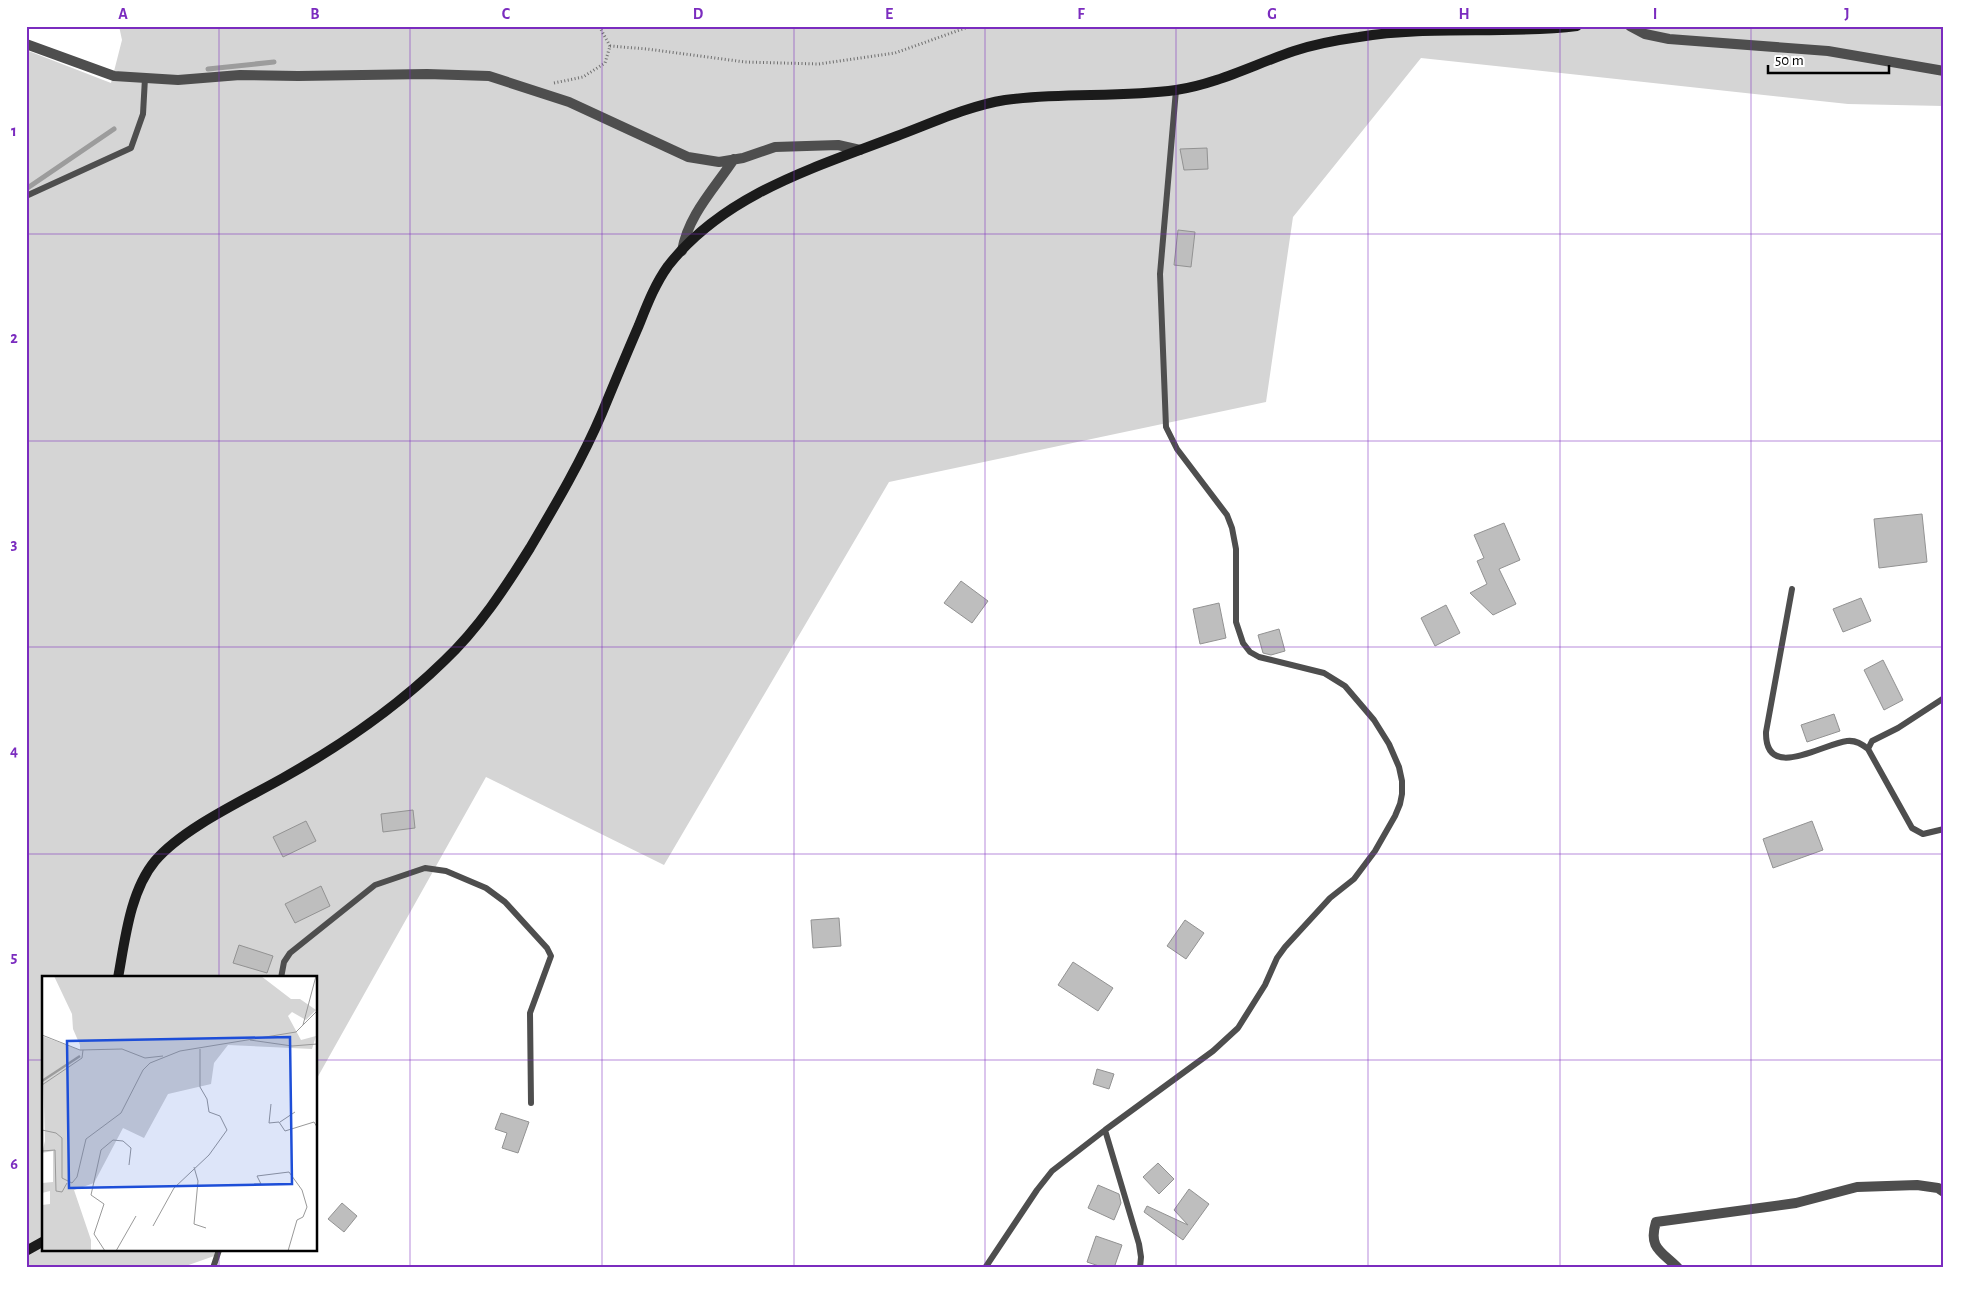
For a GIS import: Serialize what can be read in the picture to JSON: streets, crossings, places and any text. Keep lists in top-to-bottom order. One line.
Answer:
{"scale_bar":"50 m","grid":{"columns":["A","B","C","D","E","F","G","H","I","J"],"rows":["1","2","3","4","5","6"]}}
